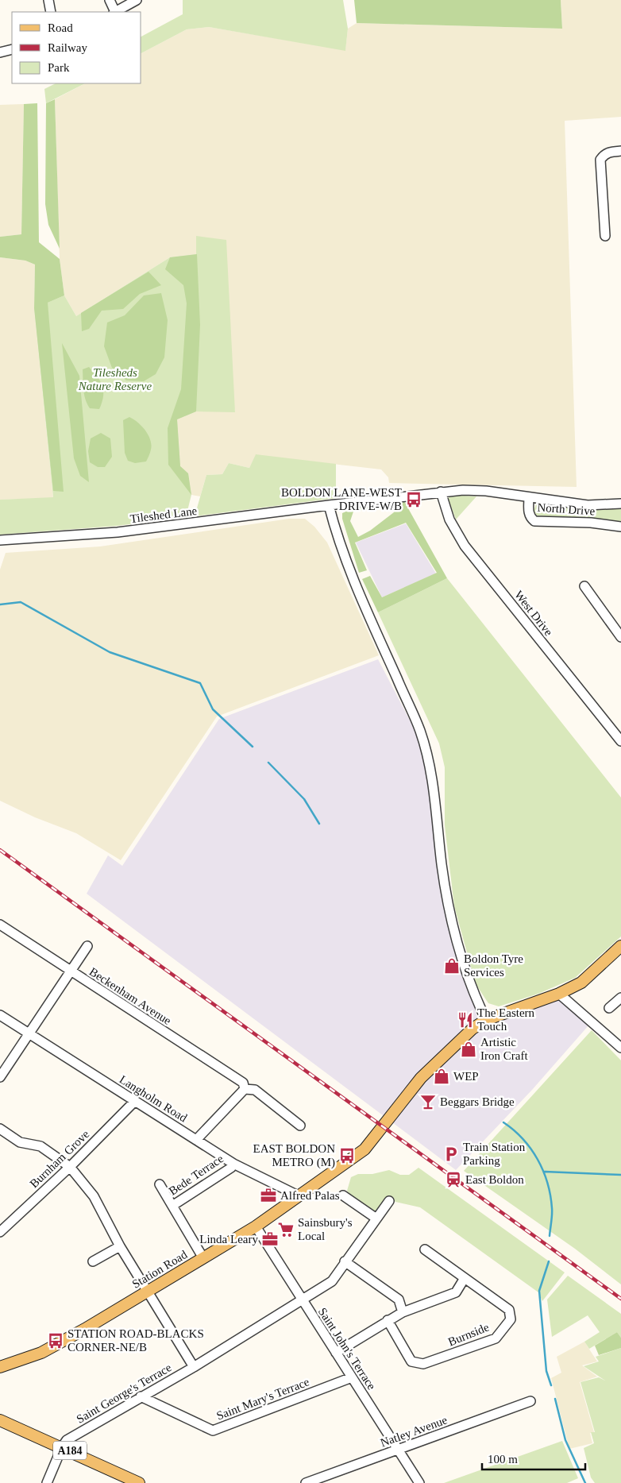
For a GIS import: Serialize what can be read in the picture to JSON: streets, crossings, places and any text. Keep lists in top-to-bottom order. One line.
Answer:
{"streets":{"main road":["Station Road","A184"],"street":["North Drive","Tileshed Lane","West Drive","Beckenham Avenue","Langholm Road","Burnham Grove","Bede Terrace","Burnside","Saint John's Terrace","Saint George's Terrace","Saint Mary's Terrace","Natley Avenue"]},"crossings":[["North Drive","Tileshed Lane"],["Tileshed Lane","West Drive"],["Langholm Road","Burnham Grove"],["Langholm Road","Bede Terrace"],["Langholm Road","Station Road"],["Station Road","Saint John's Terrace"],["Saint John's Terrace","Saint George's Terrace"],["Saint John's Terrace","Saint Mary's Terrace"],["Saint John's Terrace","Natley Avenue"],["Saint George's Terrace","Saint Mary's Terrace"],["Saint George's Terrace","A184"]],"parks":["Tilesheds Nature Reserve"],"places":{"bus stop":["BOLDON LANE-WEST DRIVE-W/B","EAST BOLDON METRO (M)","STATION ROAD-BLACKS CORNER-NE/B"],"shop":["Boldon Tyre Services","Artistic Iron Craft","WEP"],"restaurant":["The Eastern Touch"],"bar":["Beggars Bridge"],"parking":["Train Station Parking"],"station":["East Boldon"],"office":["Alfred Palas","Linda Leary"],"supermarket":["Sainsbury's Local"]},"legend":["Road","Railway","Park"],"scale_bar":"100 m"}
